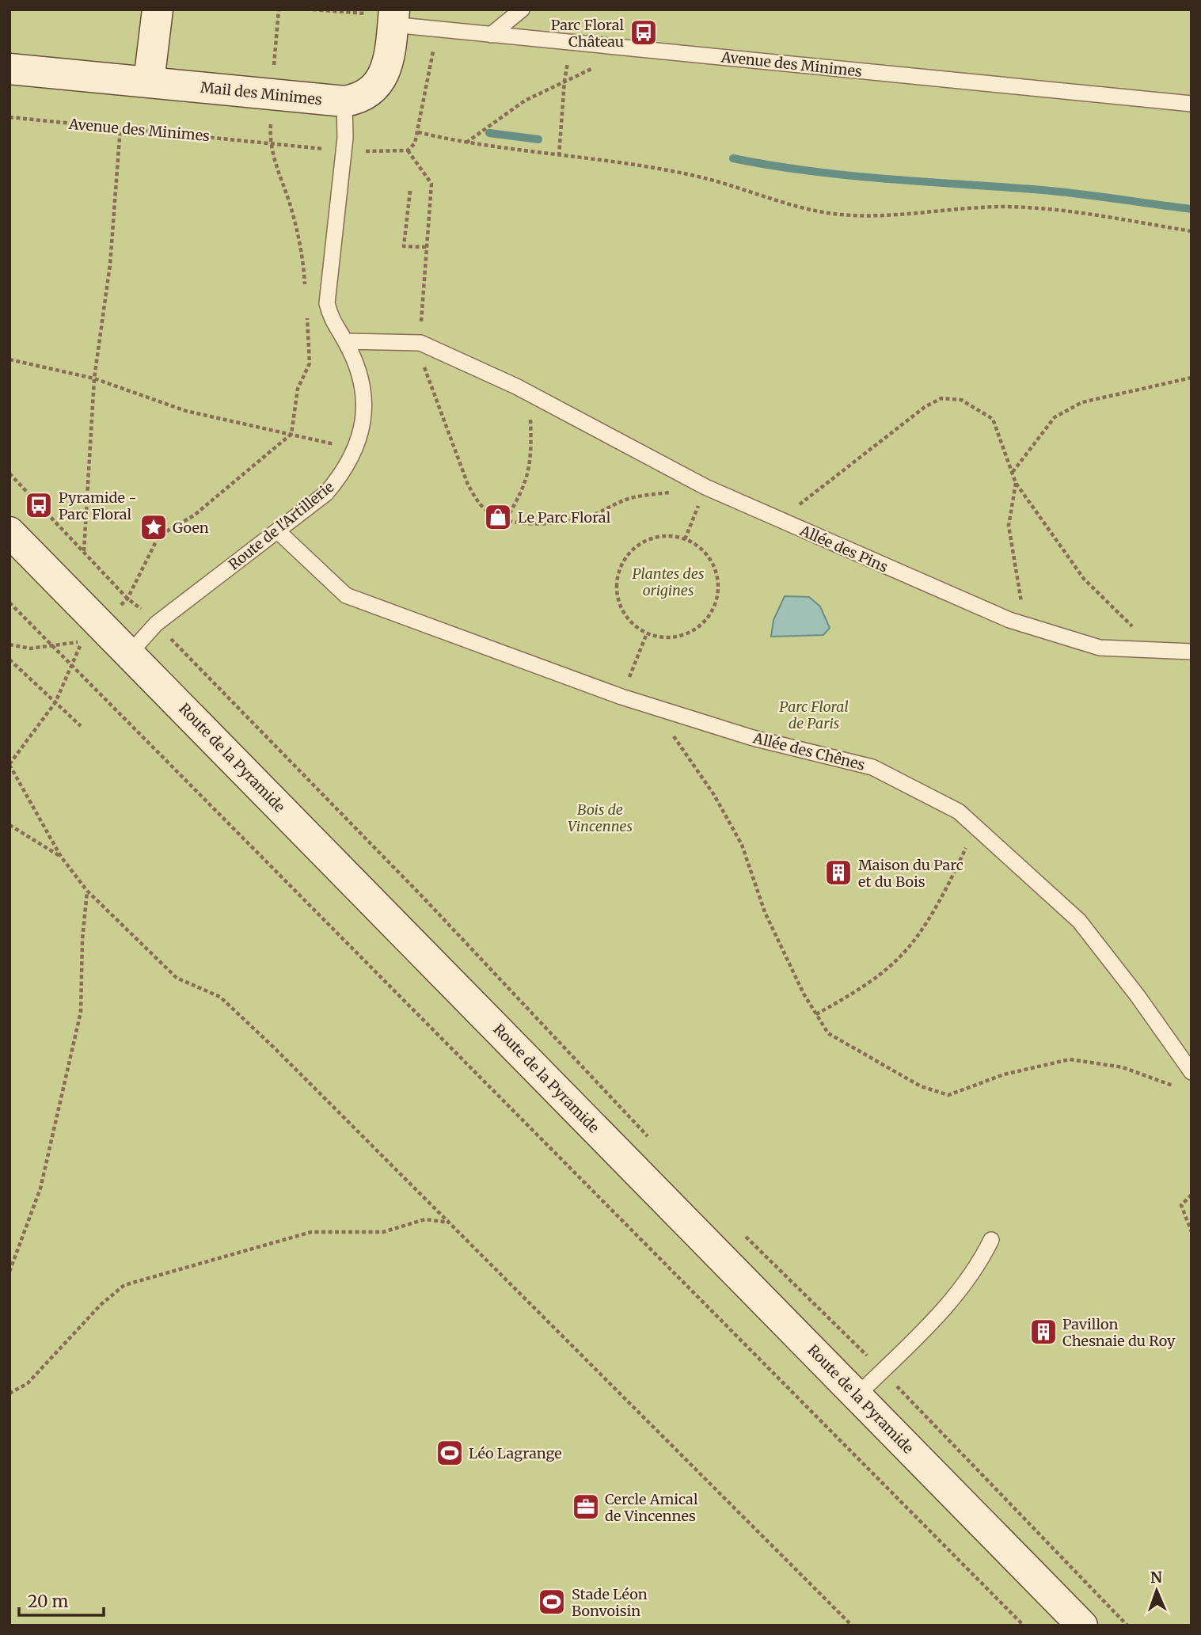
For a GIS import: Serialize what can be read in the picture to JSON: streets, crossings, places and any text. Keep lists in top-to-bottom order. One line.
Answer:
{"streets":{"street":["Mail des Minimes","Route de la Pyramide"],"lane":["Avenue des Minimes","Route de l'Artillerie","Allée des Pins","Allée des Chênes"]},"crossings":[["Mail des Minimes","Route de l'Artillerie"],["Route de l'Artillerie","Allée des Chênes"],["Route de l'Artillerie","Route de la Pyramide"]],"parks":["Plantes des origines","Parc Floral de Paris","Bois de Vincennes"],"places":{"bus stop":["Parc Floral Château","Pyramide - Parc Floral"],"shop":["Le Parc Floral"],"place":["Goen"],"building":["Maison du Parc et du Bois","Pavillon Chesnaie du Roy"],"sports":["Léo Lagrange","Stade Léon Bonvoisin"],"office":["Cercle Amical de Vincennes"]},"scale_bar":"20 m","north":"top"}
